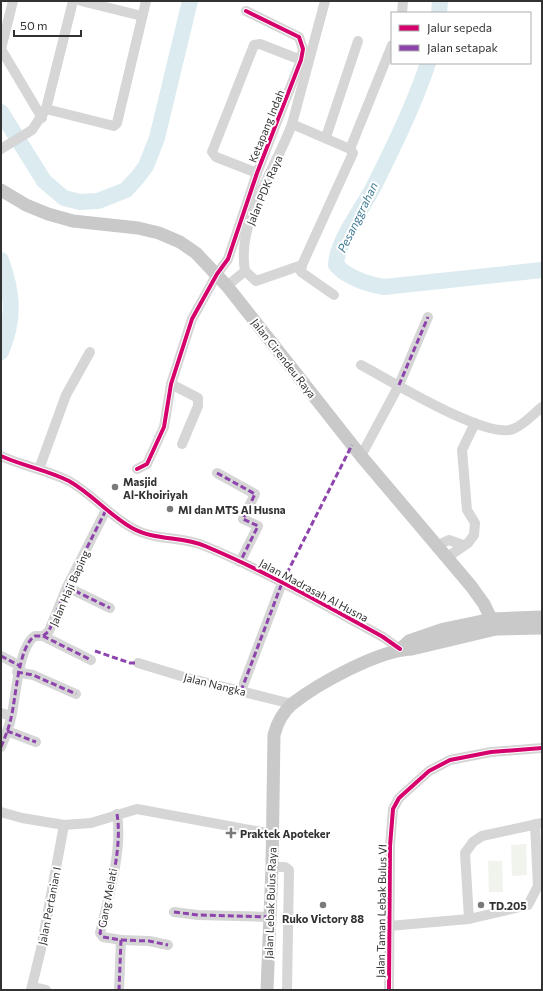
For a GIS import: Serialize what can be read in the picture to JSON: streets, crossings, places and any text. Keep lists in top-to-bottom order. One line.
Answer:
{"streets":{"main road":["Jalan Cirendeu Raya","Jalan Lebak Bulus Raya"],"street":["Ketapang Indah","Jalan PDK Raya","Jalan Haji Baping","Jalan Madrasah Al Husna","Jalan Nangka","Gang Melati","Jalan Pertanian I","Jalan Taman Lebak Bulus VI"]},"crossings":[["Ketapang Indah","Jalan Cirendeu Raya"],["Jalan Cirendeu Raya","Jalan Lebak Bulus Raya"],["Jalan Haji Baping","Jalan Madrasah Al Husna"],["Jalan Madrasah Al Husna","Jalan Lebak Bulus Raya"],["Jalan Nangka","Jalan Lebak Bulus Raya"]],"water":["Pesanggrahan"],"places":{"other":["Masjid Al-Khoiriyah","MI dan MTS Al Husna","Ruko Victory 88","TD.205"],"health":["Praktek Apoteker"]},"legend":["Jalur sepeda","Jalan setapak"],"scale_bar":"50 m"}
